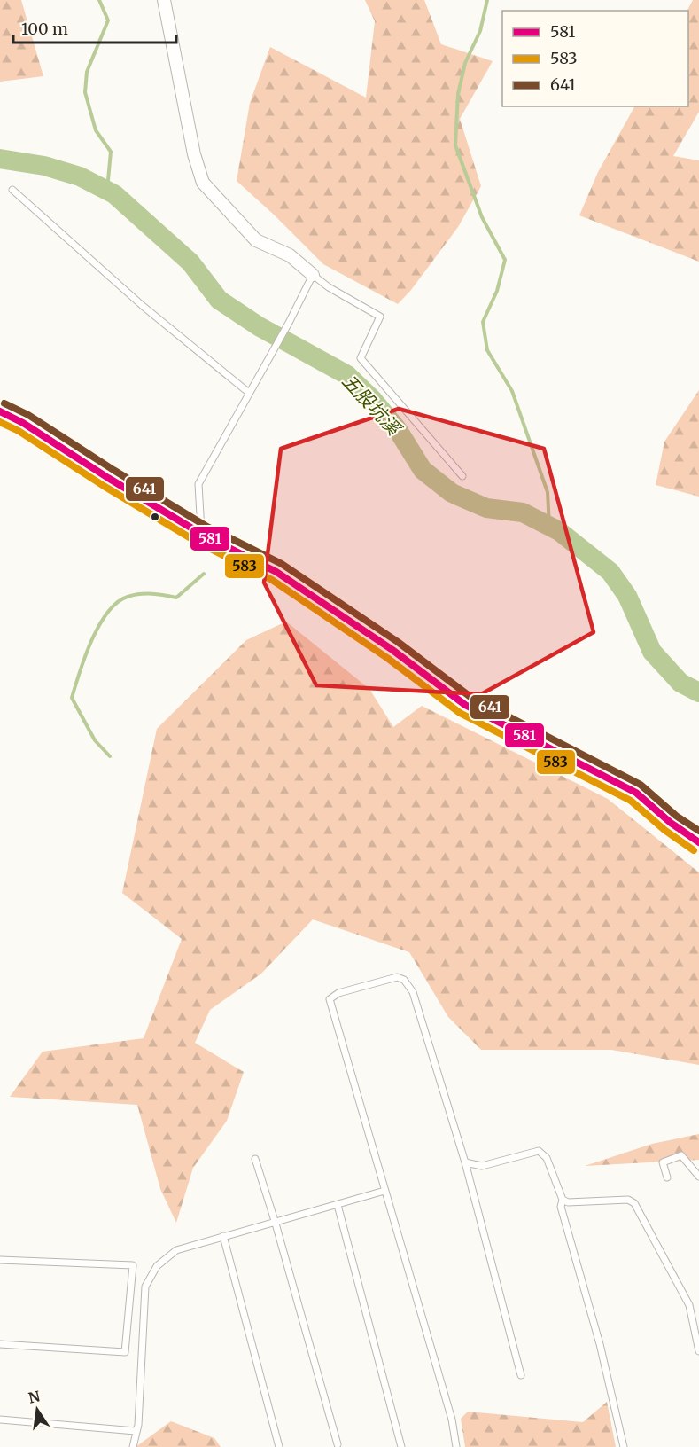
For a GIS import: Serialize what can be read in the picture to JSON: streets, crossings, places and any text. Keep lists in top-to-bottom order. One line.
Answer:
{"water":["五股坑溪"],"lines":["transit line 641","transit line 581","transit line 583"],"legend":["581","583","641"],"scale_bar":"100 m","north":"top"}
